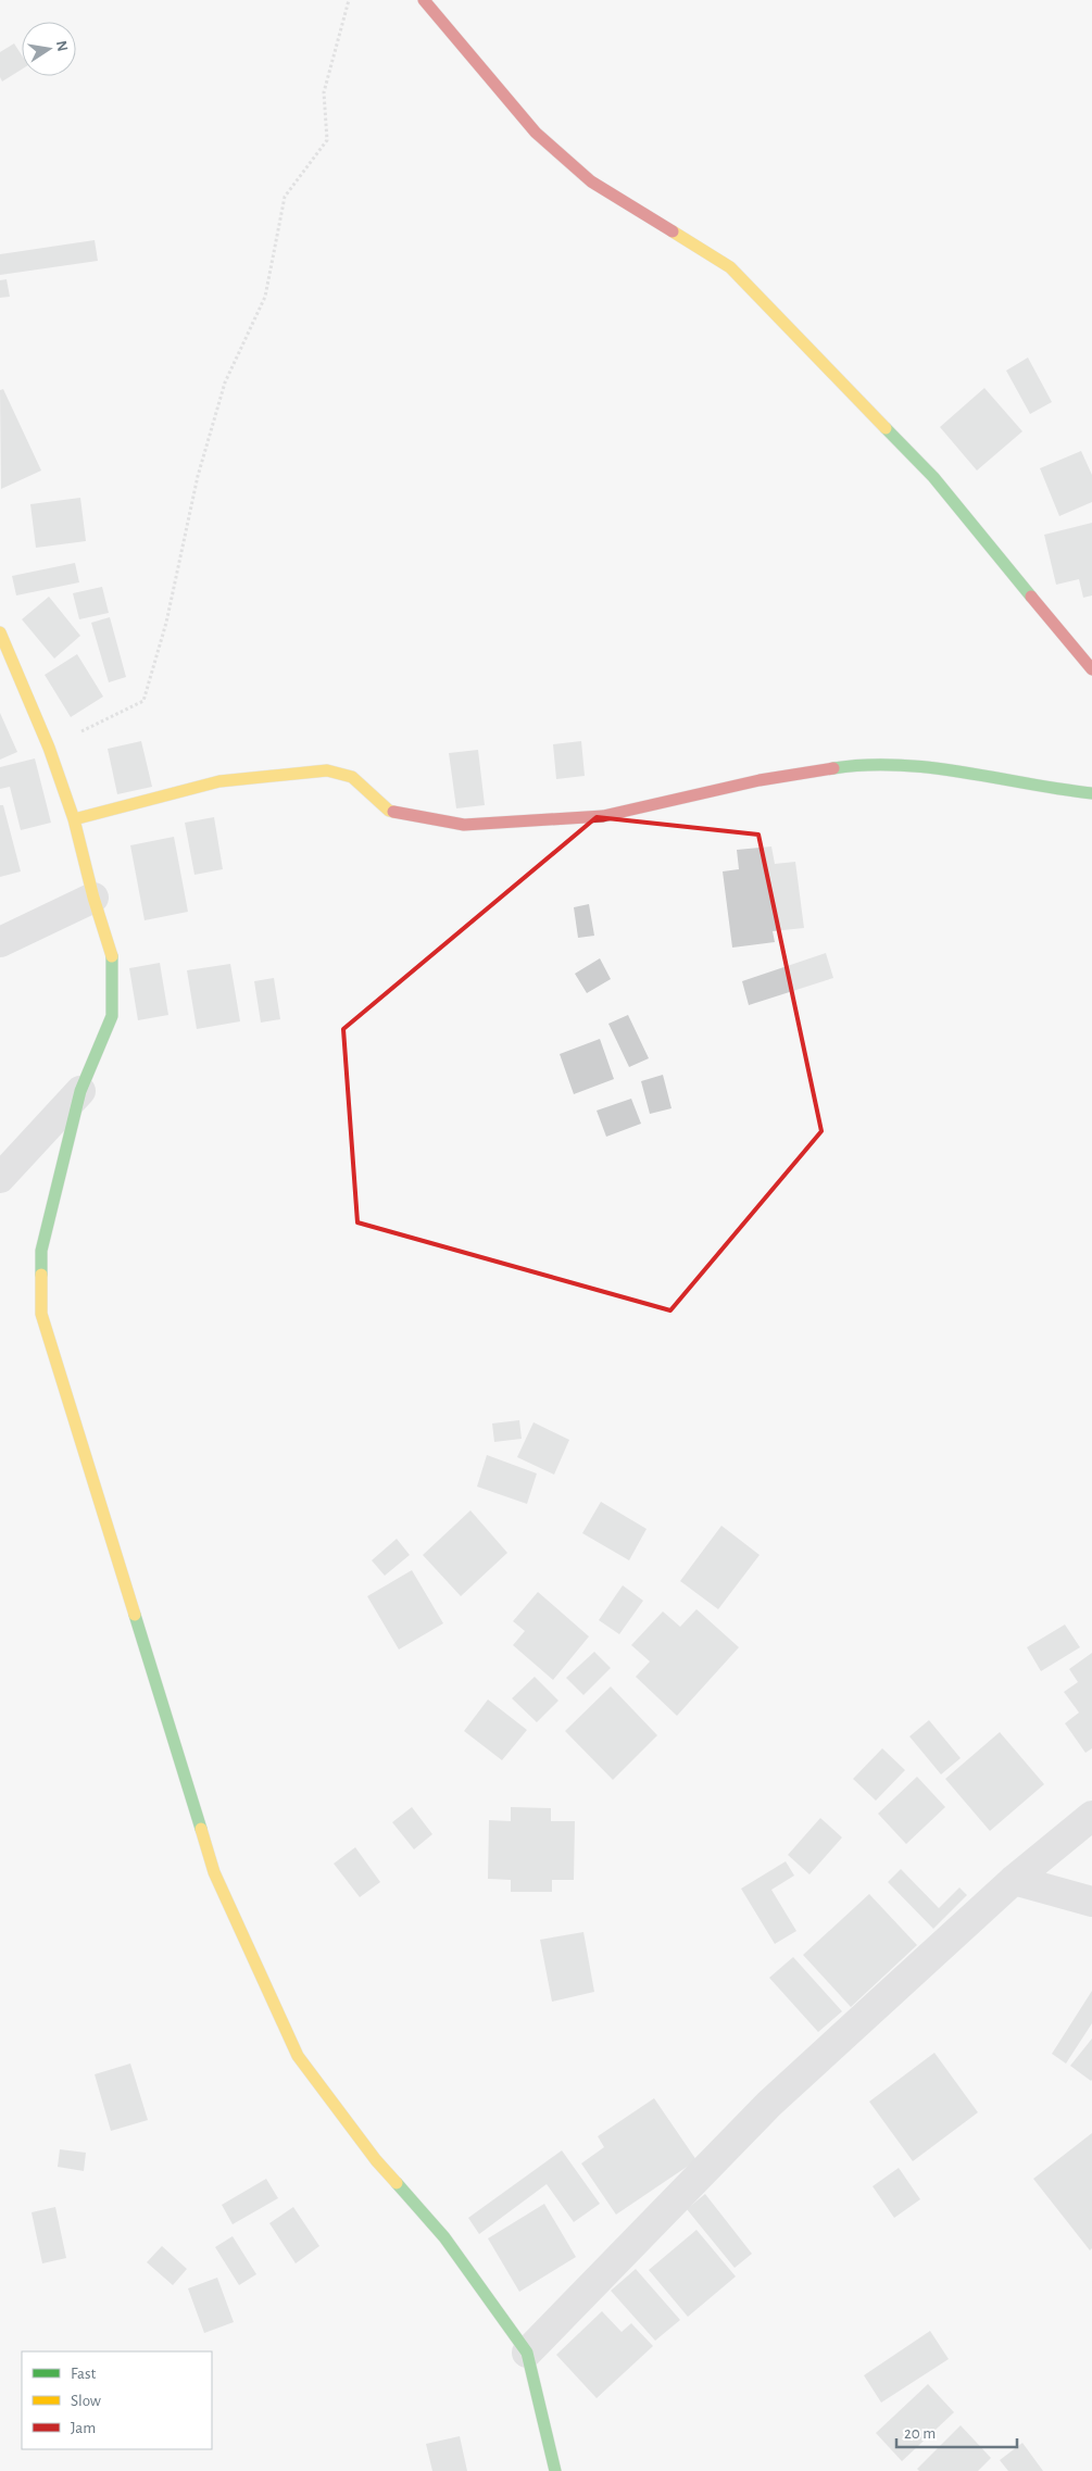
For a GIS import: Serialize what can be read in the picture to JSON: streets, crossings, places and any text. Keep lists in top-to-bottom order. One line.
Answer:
{"legend":["Fast","Slow","Jam"],"scale_bar":"20 m","north":"right"}
